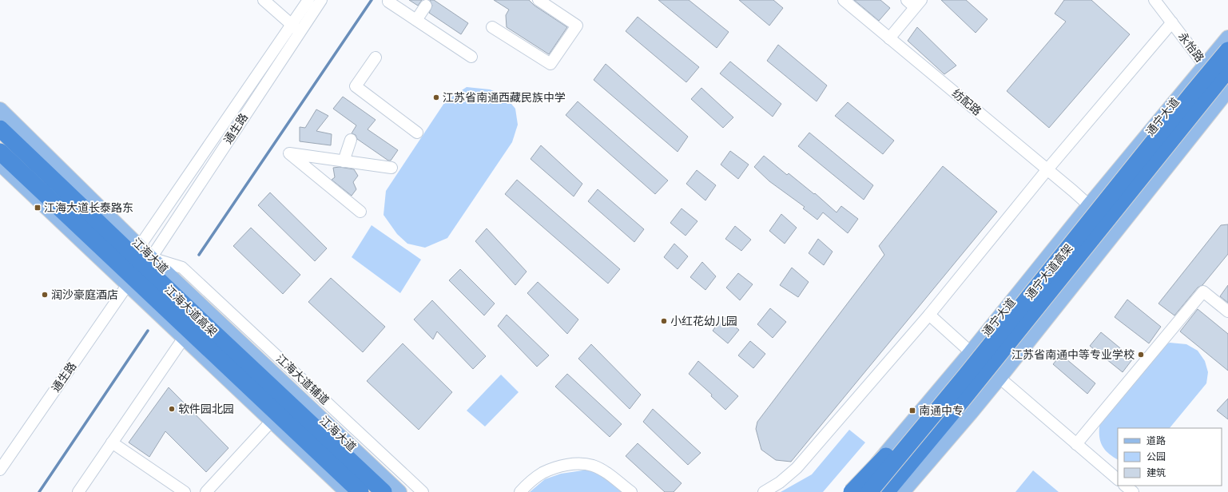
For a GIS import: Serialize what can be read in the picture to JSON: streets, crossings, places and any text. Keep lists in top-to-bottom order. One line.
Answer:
{"streets":{"highway":["通宁大道高架","江海大道高架"],"main road":["通宁大道","江海大道"],"street":["永怡路","纺配路","通生路","江海大道辅道"]},"crossings":[["永怡路","通宁大道"],["纺配路","通宁大道"],["通生路","江海大道"],["通生路","江海大道辅道"],["江海大道","江海大道辅道"]],"places":{"other":["江苏省南通西藏民族中学","润沙豪庭酒店","小红花幼儿园","江苏省南通中等专业学校","软件园北园"],"transit":["江海大道长泰路东","南通中专"]},"legend":["道路","公园","建筑"]}
